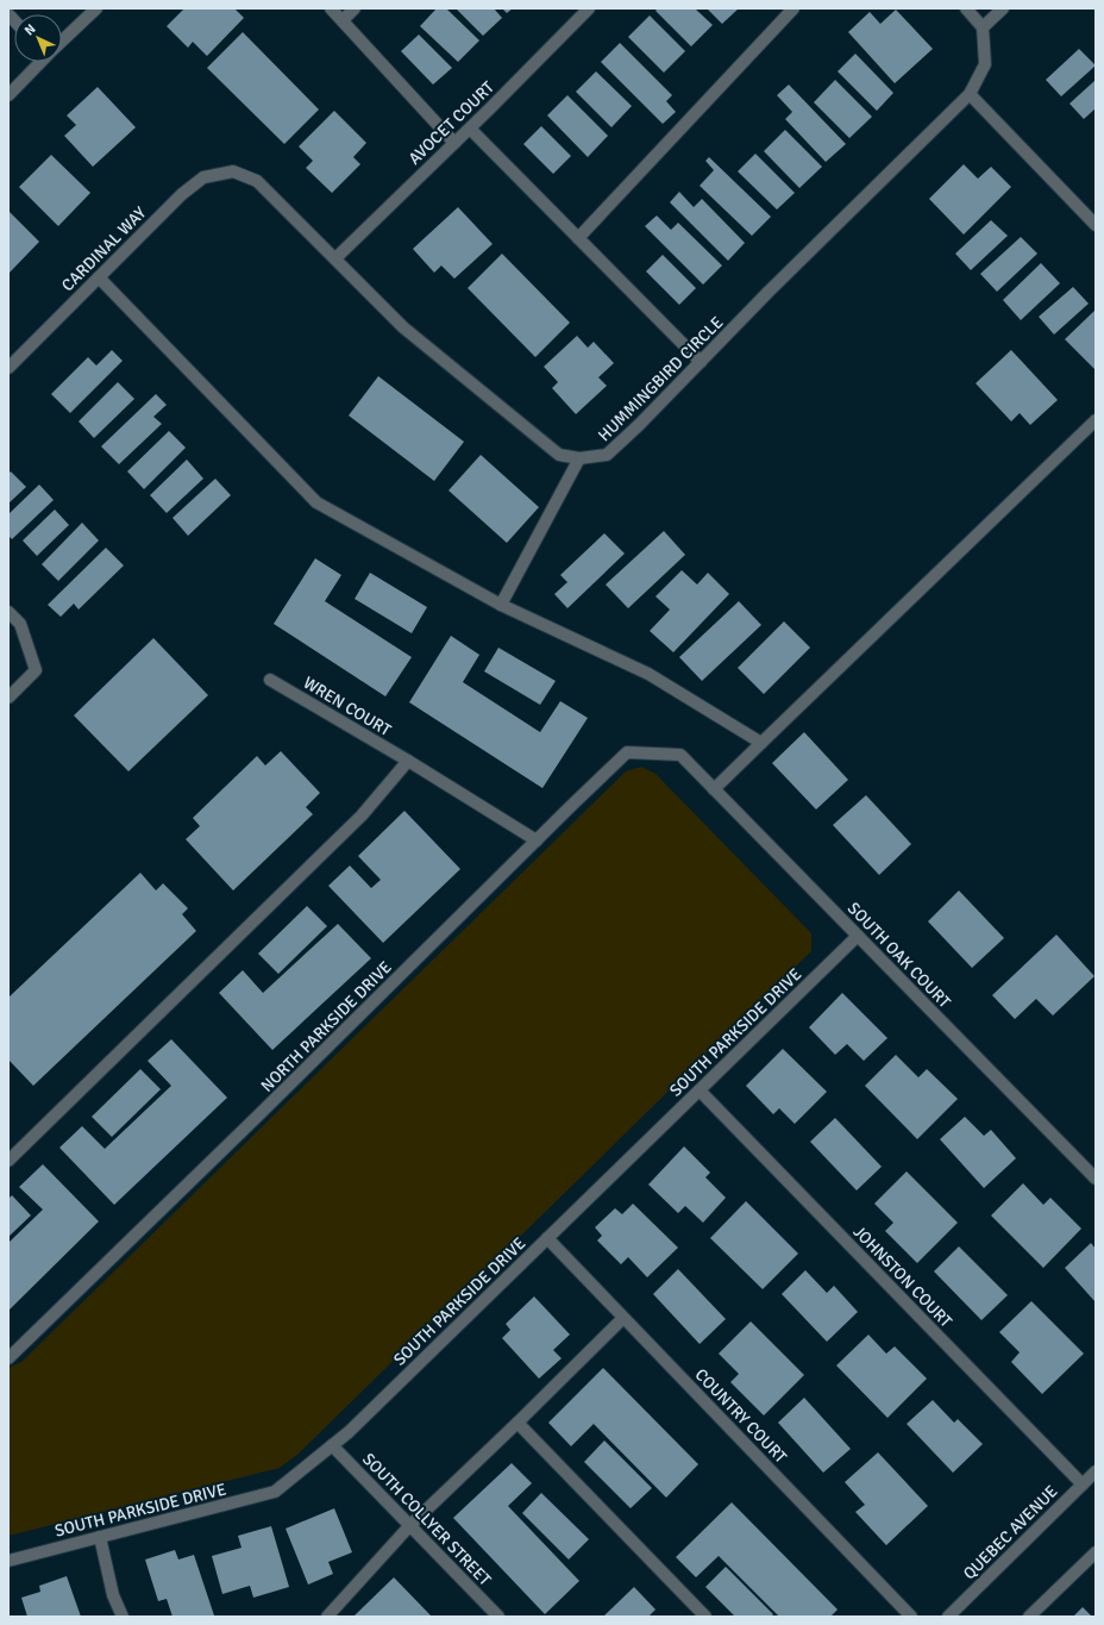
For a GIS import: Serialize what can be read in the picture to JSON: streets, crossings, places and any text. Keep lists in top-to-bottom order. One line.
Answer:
{"streets":{"street":["AVOCET COURT","CARDINAL WAY","HUMMINGBIRD CIRCLE","WREN COURT","SOUTH OAK COURT","NORTH PARKSIDE DRIVE","SOUTH PARKSIDE DRIVE","JOHNSTON COURT","COUNTRY COURT","SOUTH COLLYER STREET","QUEBEC AVENUE"]},"crossings":[["AVOCET COURT","HUMMINGBIRD CIRCLE"],["CARDINAL WAY","HUMMINGBIRD CIRCLE"],["WREN COURT","NORTH PARKSIDE DRIVE"],["SOUTH OAK COURT","NORTH PARKSIDE DRIVE"],["SOUTH OAK COURT","SOUTH PARKSIDE DRIVE"],["SOUTH PARKSIDE DRIVE","JOHNSTON COURT"],["SOUTH PARKSIDE DRIVE","COUNTRY COURT"],["SOUTH PARKSIDE DRIVE","SOUTH COLLYER STREET"],["JOHNSTON COURT","QUEBEC AVENUE"]],"north":"top left"}
